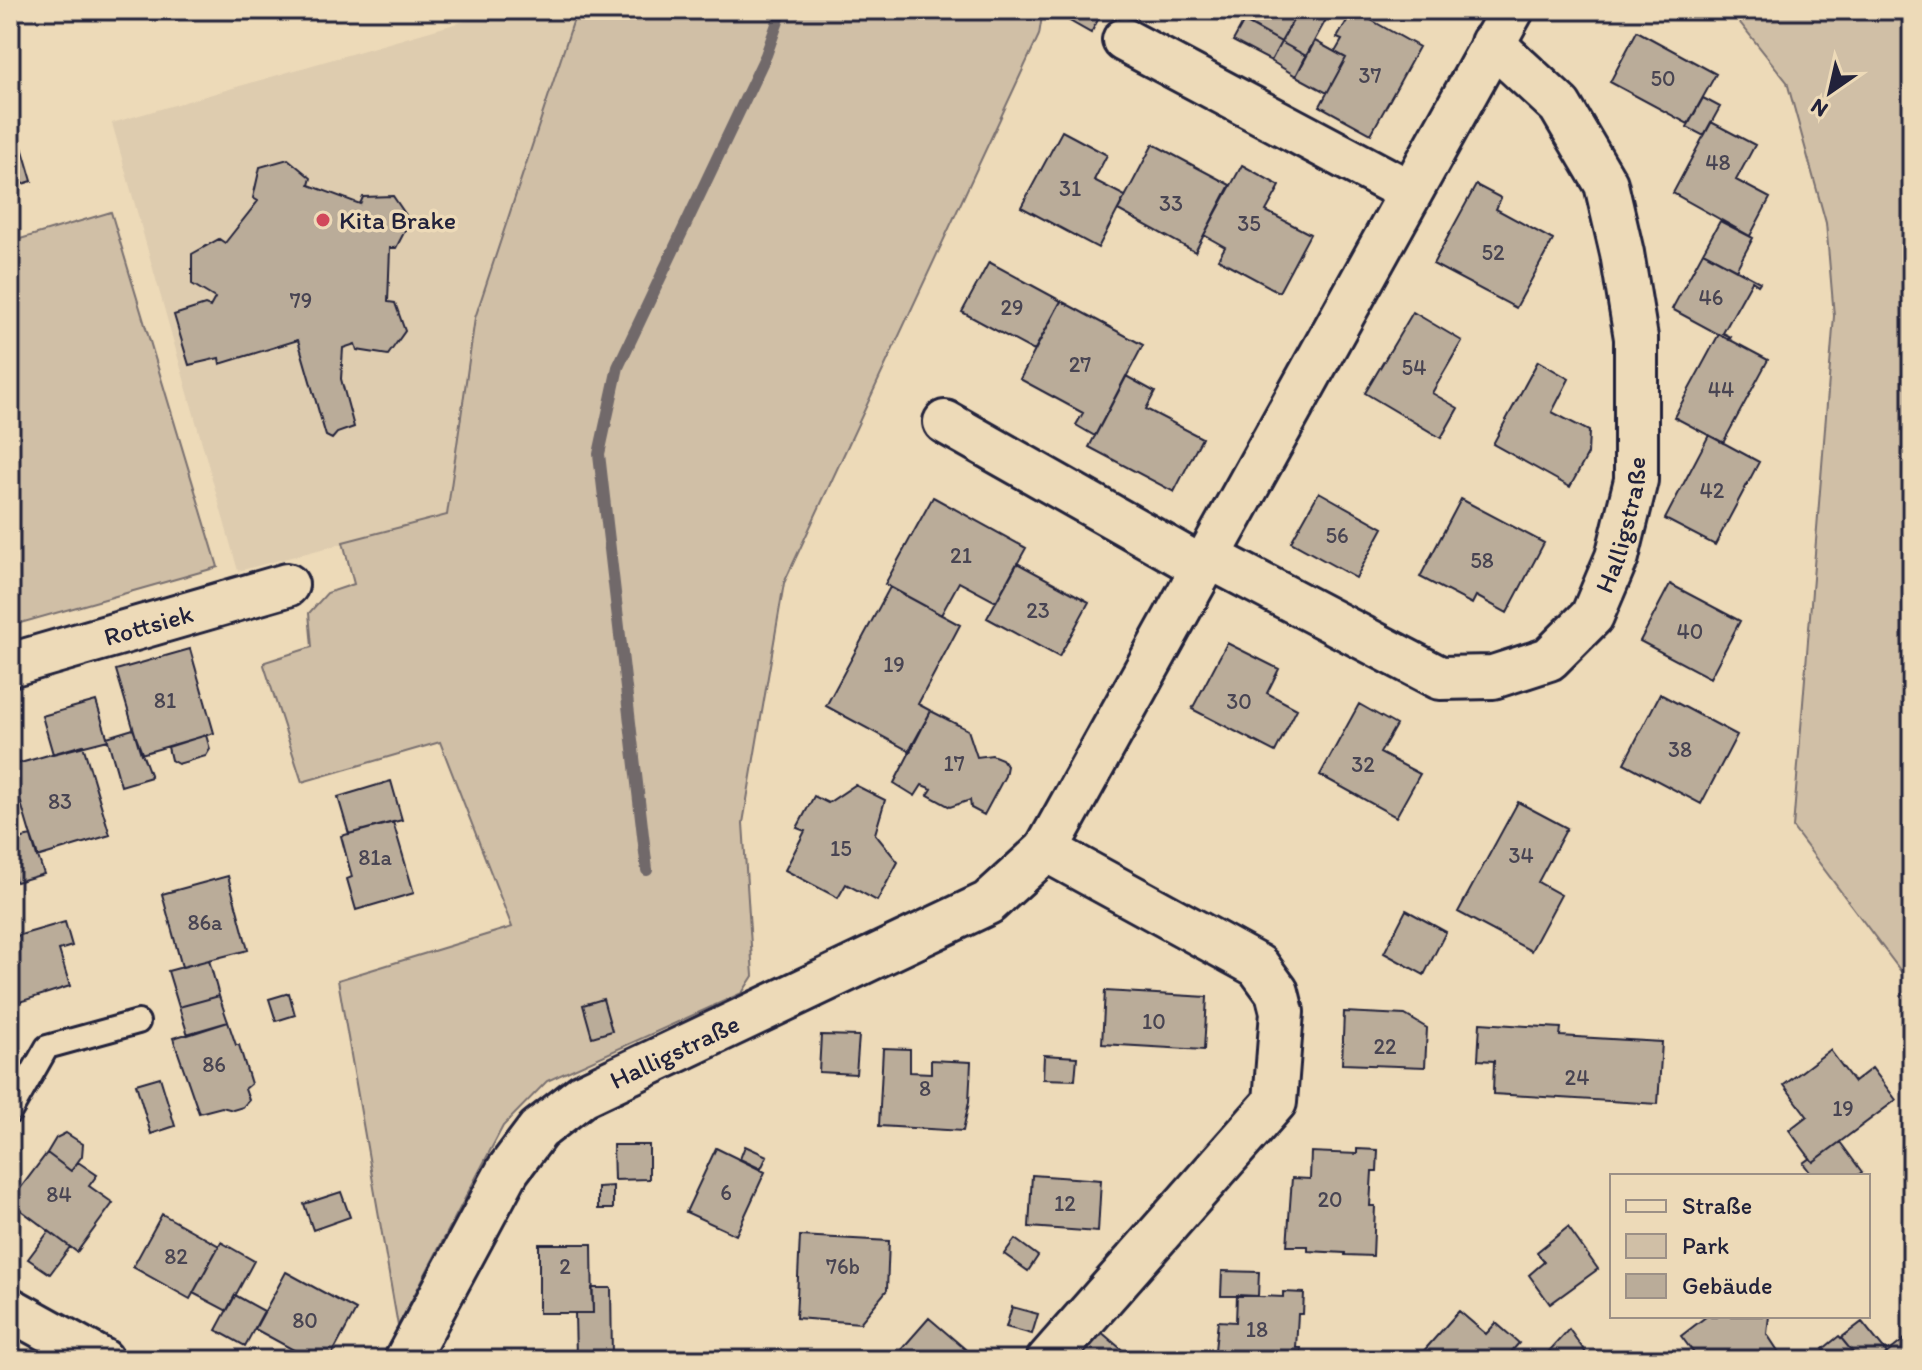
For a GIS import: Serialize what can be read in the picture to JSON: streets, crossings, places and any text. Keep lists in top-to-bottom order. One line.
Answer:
{"streets":{"street":["Halligstraße","Rottsiek"]},"places":["Kita Brake"],"house_numbers":["37","50","48","31","33","35","52","46","79","29","27","54","44","42","56","21","58","23","40","19","81","30","38","17","32","83","15","34","81a","86a","10","22","86","24","8","19","6","84","20","12","82","2","76b","80","18"],"legend":["Straße","Park","Gebäude"],"north":"bottom left"}
